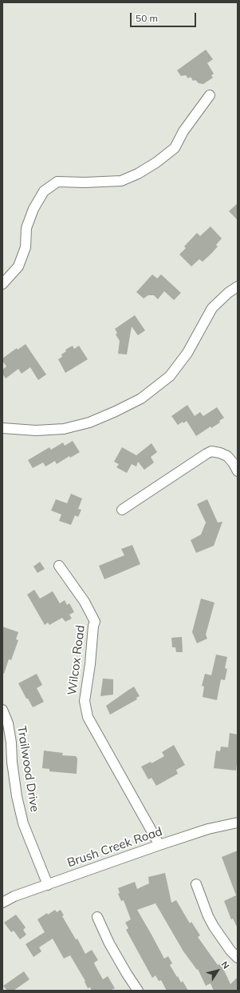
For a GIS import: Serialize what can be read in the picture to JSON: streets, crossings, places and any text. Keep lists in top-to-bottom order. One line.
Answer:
{"streets":{"street":["Wilcox Road","Trailwood Drive","Brush Creek Road"]},"crossings":[["Wilcox Road","Brush Creek Road"],["Trailwood Drive","Brush Creek Road"]],"scale_bar":"50 m","north":"top right"}
